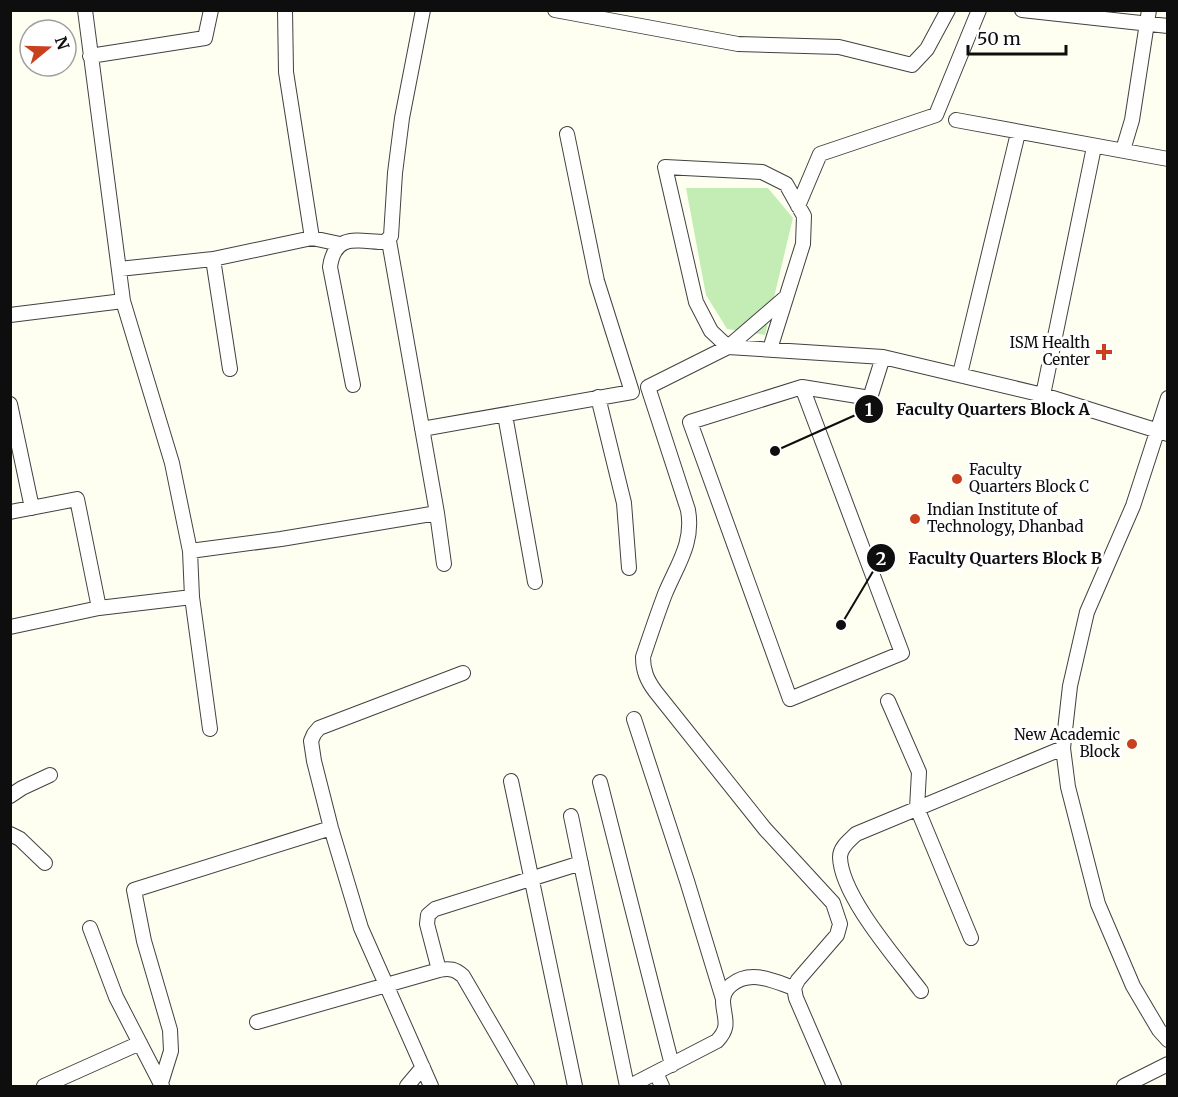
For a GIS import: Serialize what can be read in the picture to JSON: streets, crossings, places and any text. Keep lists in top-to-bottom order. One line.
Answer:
{"places":{"health":["ISM Health Center"],"other":["Faculty Quarters Block A","Faculty Quarters Block C","Indian Institute of Technology, Dhanbad","Faculty Quarters Block B","New Academic Block"]},"scale_bar":"50 m","north":"right"}
